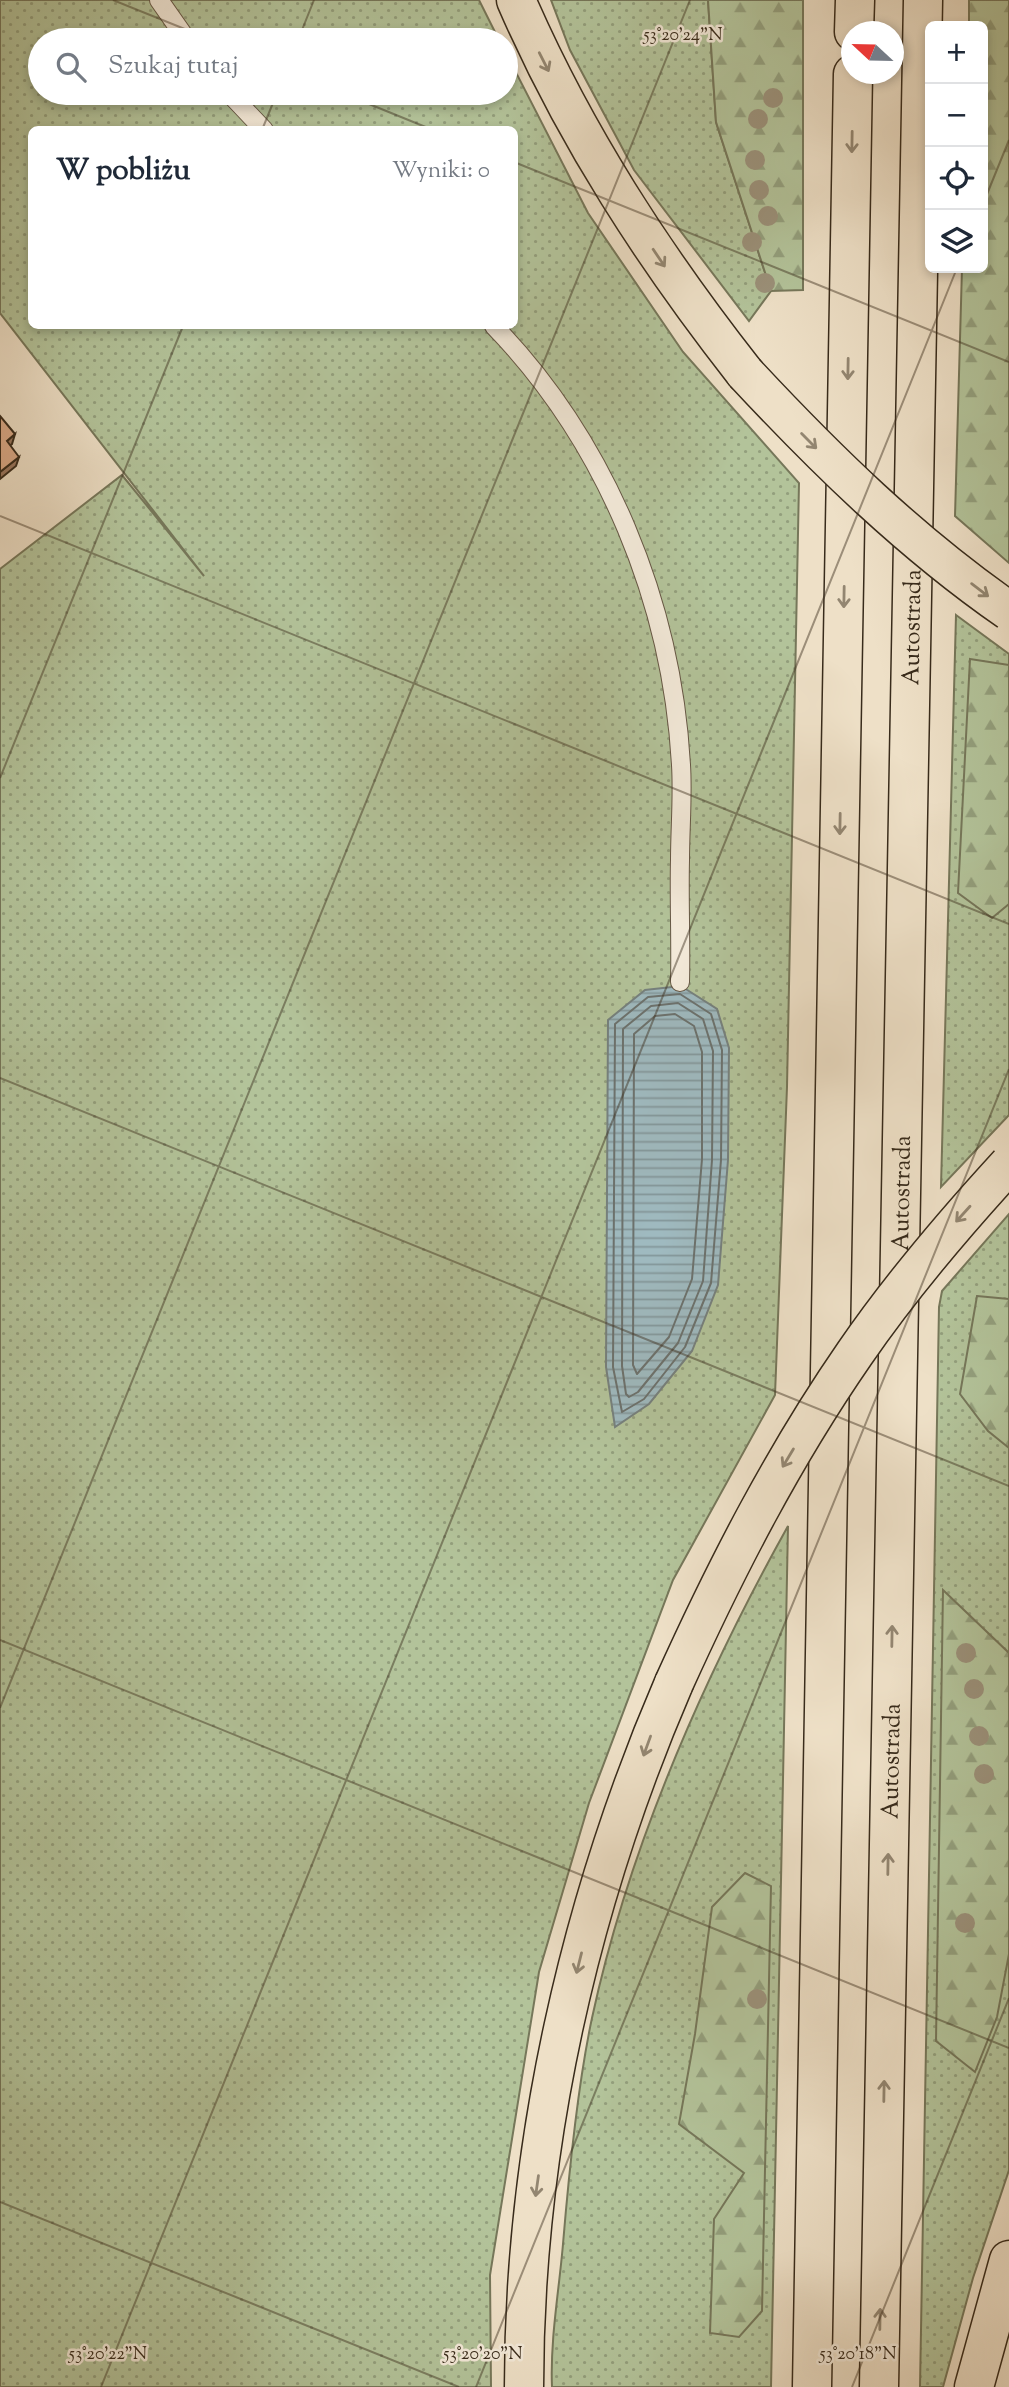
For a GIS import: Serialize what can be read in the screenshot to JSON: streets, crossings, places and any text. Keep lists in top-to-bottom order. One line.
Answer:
{"streets":{"highway":["Autostrada"]},"north":"left","page":{"map_buttons":["+","−"],"search":"Szukaj tutaj","heading":["W pobliżu","Wyniki: 0"]},"coordinates":["53°20'24\"N","53°20'22\"N","53°20'20\"N","53°20'18\"N"]}
